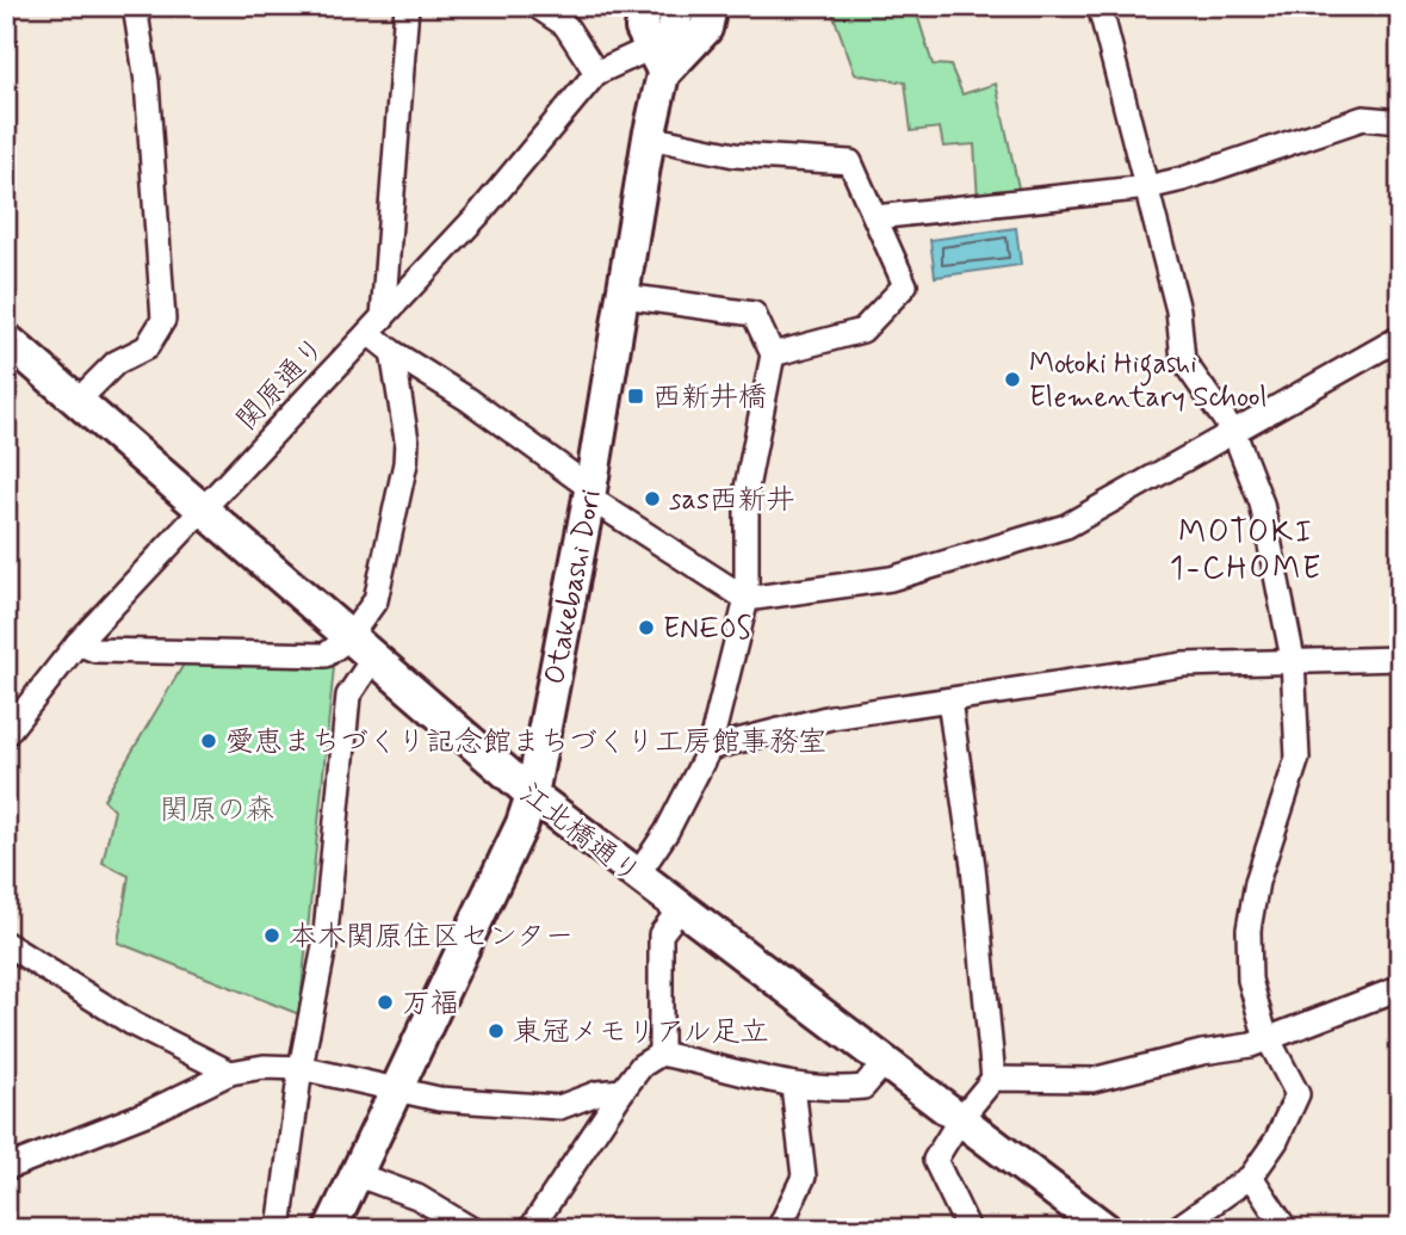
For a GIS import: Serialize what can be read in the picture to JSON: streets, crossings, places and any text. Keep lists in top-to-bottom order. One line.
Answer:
{"streets":{"main road":["Otakebashi Dori","江北橋通り"],"street":["関原通り"]},"crossings":[["関原通り","江北橋通り"],["Otakebashi Dori","江北橋通り"]],"districts":["MOTOKI 1-CHOME"],"parks":["関原の森"],"places":{"other":["Motoki Higashi Elementary School","sas西新井","ENEOS","愛恵まちづくり記念館まちづくり工房館事務室","本木関原住区センター","万福","東冠メモリアル足立"],"transit":["西新井橋"]}}
